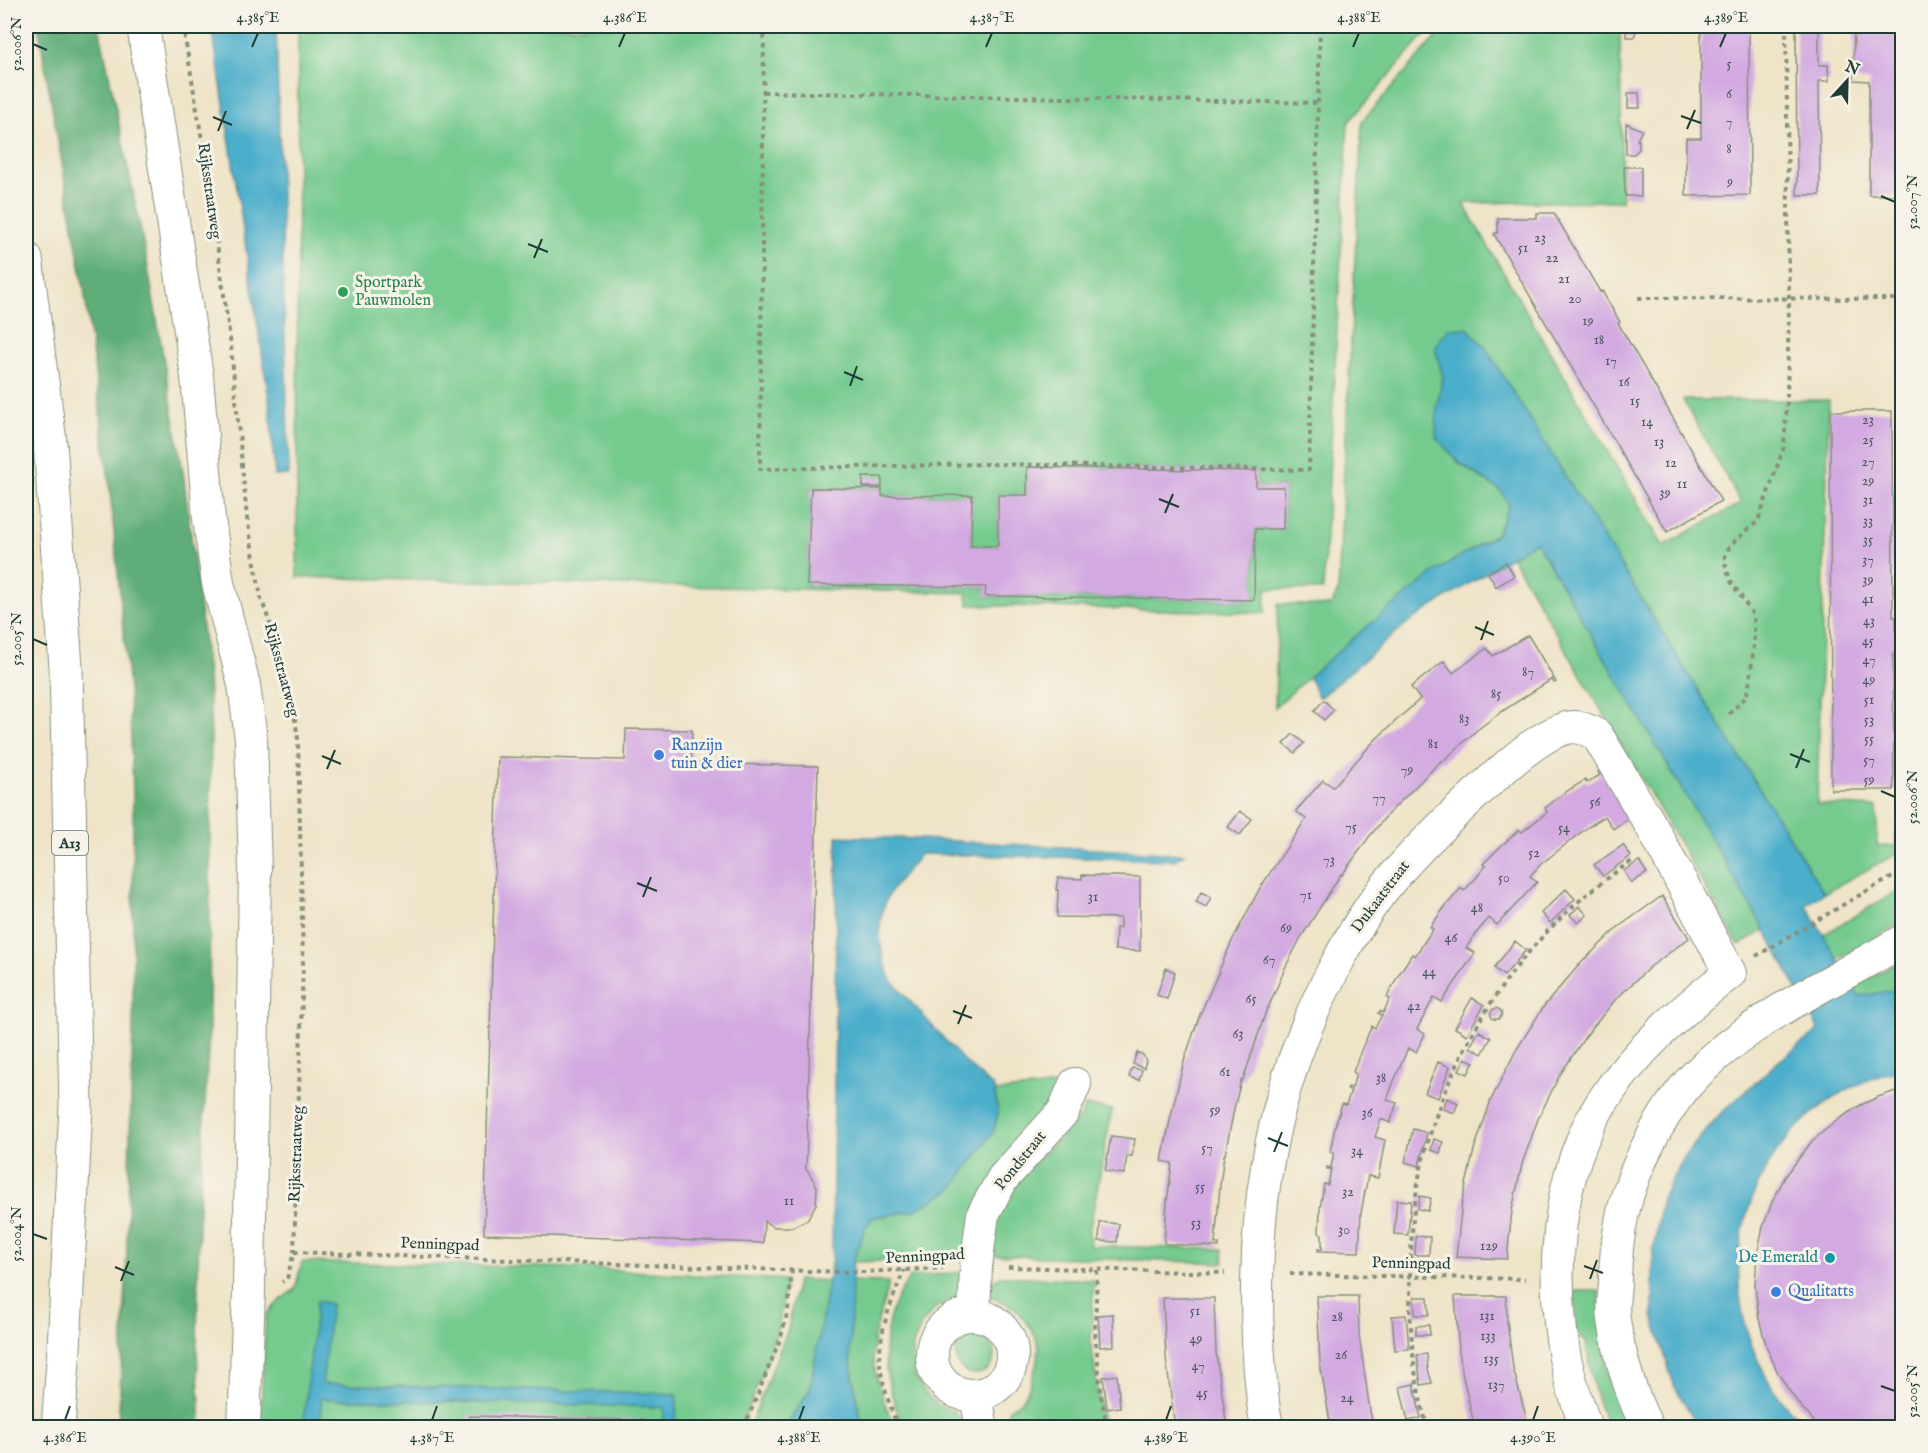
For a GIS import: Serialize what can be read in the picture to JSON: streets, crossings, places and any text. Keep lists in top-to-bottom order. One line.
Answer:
{"streets":{"highway":["A13"],"street":["Dukaatstraat","Pondstraat"],"path":["Rijksstraatweg","Penningpad"]},"crossings":[["Rijksstraatweg","Penningpad"],["Dukaatstraat","Penningpad"],["Pondstraat","Penningpad"]],"places":["Sportpark Pauwmolen","Ranzijn tuin & dier","De Emerald","Qualitatts"],"house_numbers":["5","6","7","8","9","23","51","22","21","20","19","18","17","16","15","23","14","25","13","27","12","29","11","39","31","33","35","37","39","41","43","45","47","87","49","85","51","83","53","55","81","57","79","59","77","56","75","54","52","73","50","71","31","48","69","46","67","44","65","42","63","61","38","59","36","57","34","55","32","11","53","30","129","51","131","28","133","49","26","135","47","137","45","24"],"north":"top","coordinates":["4.385°E","4.386°E","4.387°E","4.388°E","4.389°E","52.006°N","52.007°N","52.005°N","52.004°N","4.390°E"]}
